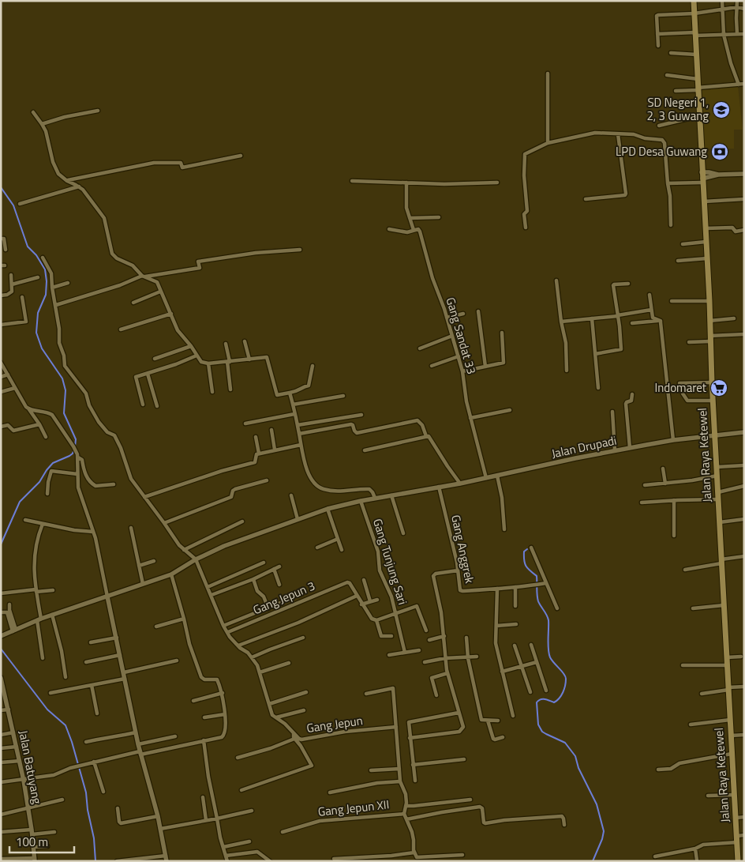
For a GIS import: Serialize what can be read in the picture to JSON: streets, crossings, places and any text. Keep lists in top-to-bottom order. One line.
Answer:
{"streets":{"main road":["Jalan Raya Ketewel"],"street":["Gang Sandat 33","Jalan Drupadi","Gang Anggrek","Gang Tunjung Sari","Gang Jepun 3","Gang Jepun","Jalan Batuyang","Gang Jepun XII"]},"crossings":[["Gang Sandat 33","Jalan Drupadi"],["Jalan Drupadi","Jalan Raya Ketewel"],["Jalan Drupadi","Gang Anggrek"],["Jalan Drupadi","Gang Tunjung Sari"],["Jalan Drupadi","Gang Jepun"],["Gang Jepun 3","Gang Jepun"]],"places":{"school or university":["SD Negeri 1, 2, 3 Guwang"],"bank":["LPD Desa Guwang"],"supermarket":["Indomaret"]},"scale_bar":"100 m"}
